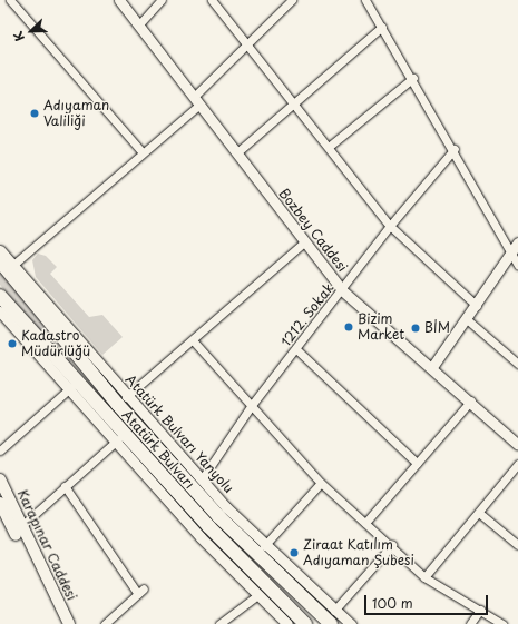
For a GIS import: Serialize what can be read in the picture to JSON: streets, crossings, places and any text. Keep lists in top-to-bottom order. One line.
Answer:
{"streets":{"highway":["Atatürk Bulvarı"],"main road":["Karapınar Caddesi"],"street":["Bozbey Caddesi","1212. Sokak","Atatürk Bulvarı Yanyolu"]},"crossings":[["Bozbey Caddesi","1212. Sokak"],["1212. Sokak","Atatürk Bulvarı Yanyolu"],["Atatürk Bulvarı Yanyolu","Atatürk Bulvarı"]],"places":["Adıyaman Valiliği","Bizim Market","BİM","Kadastro Müdürlüğü","Ziraat Katılım Adıyaman Şubesi"],"scale_bar":"100 m","north":"bottom left"}
